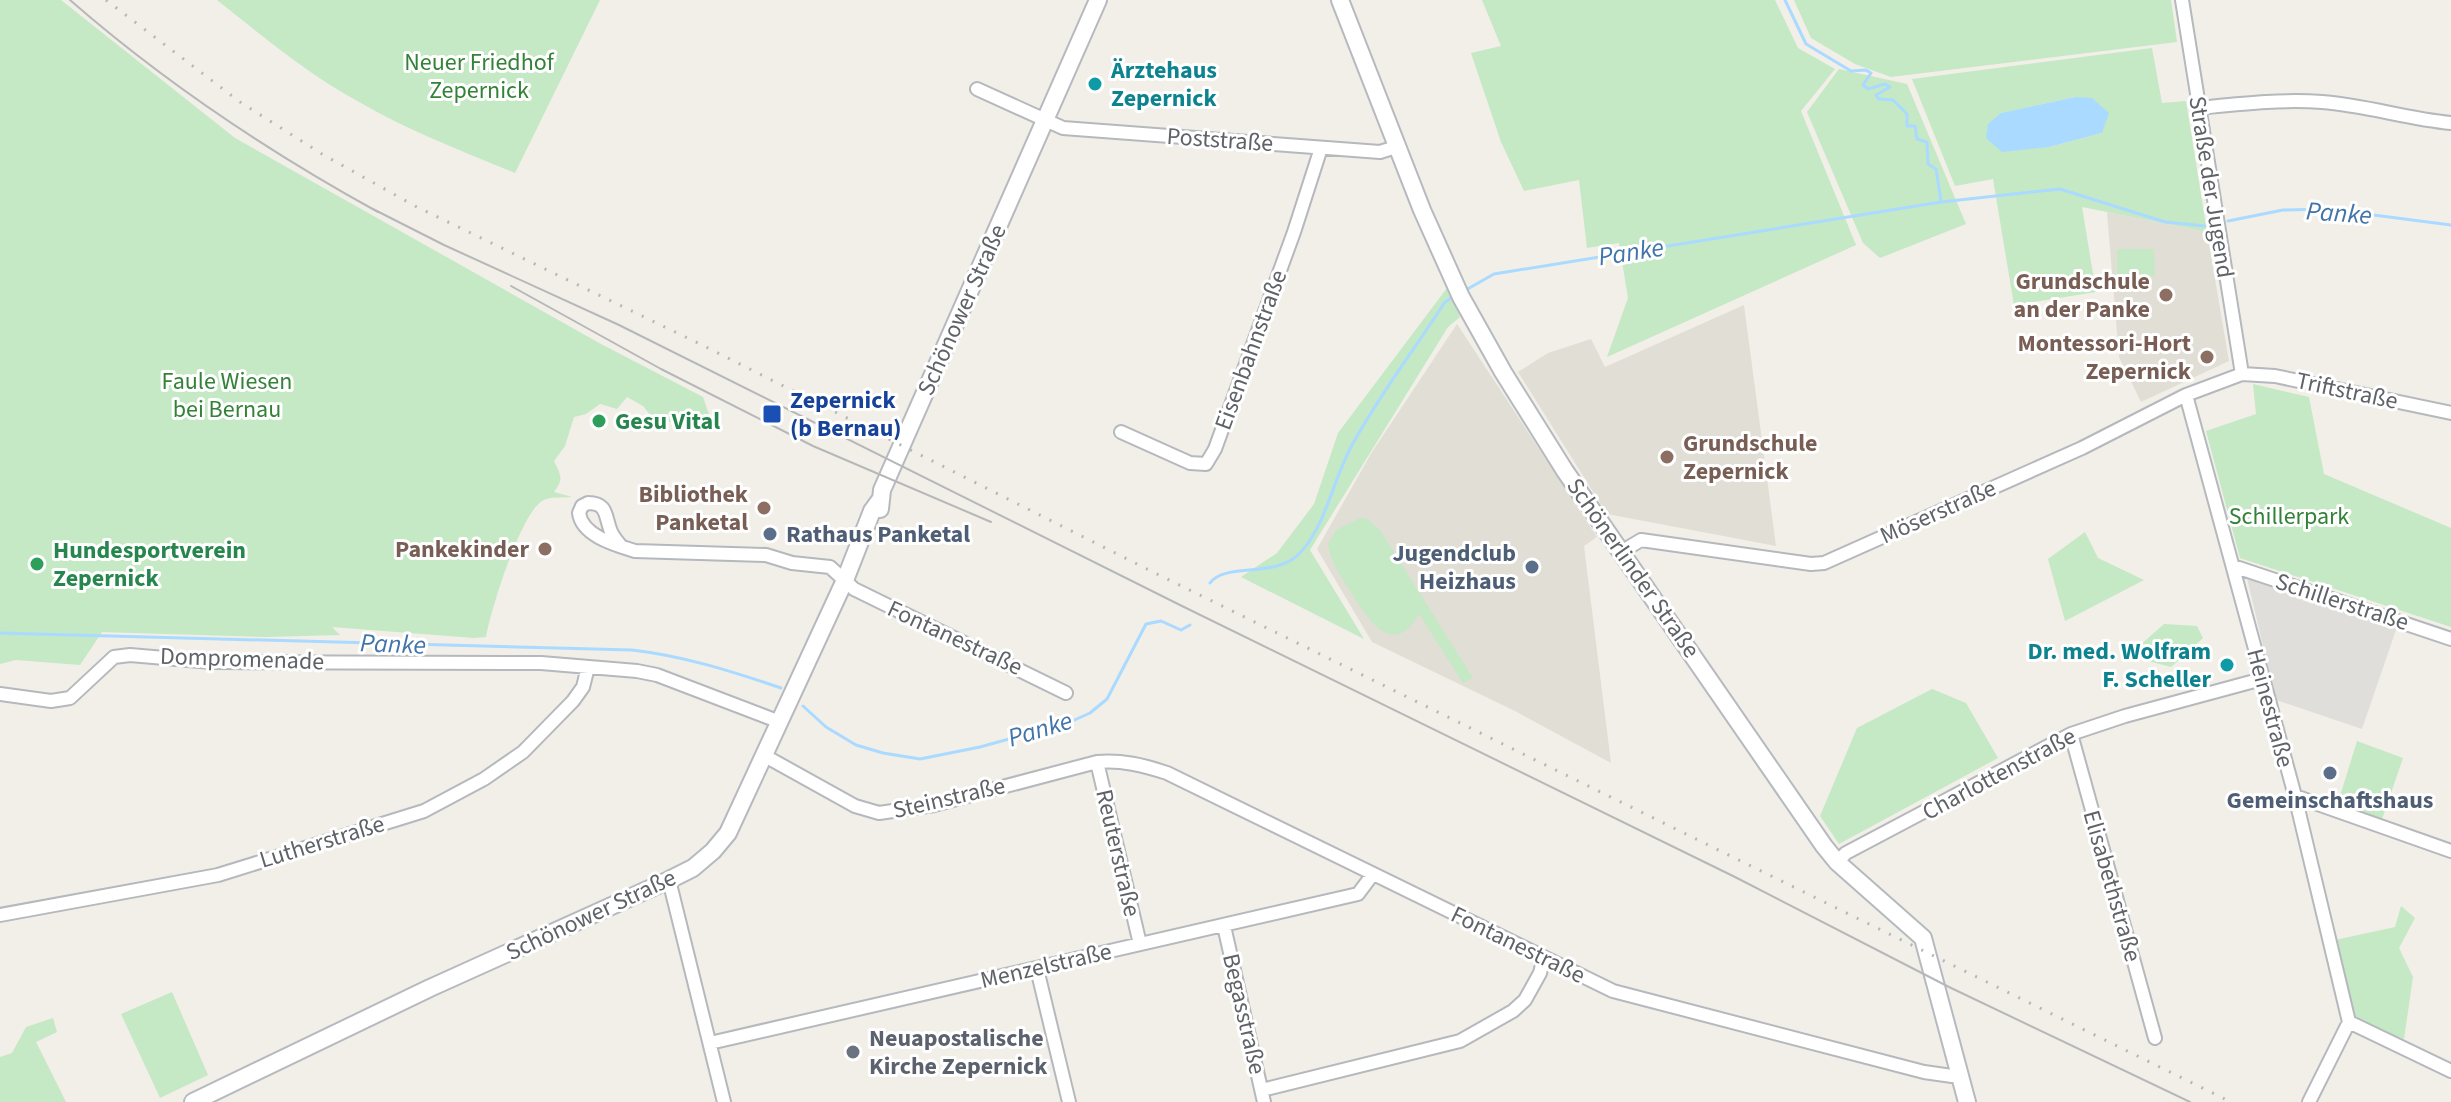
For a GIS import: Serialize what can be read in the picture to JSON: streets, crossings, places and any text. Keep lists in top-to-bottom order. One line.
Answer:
{"streets":{"street":["Poststraße","Straße der Jugend","Schönower Straße","Eisenbahnstraße","Triftstraße","Möserstraße","Schönerlinder Straße","Schillerstraße","Fontanestraße","Dompromenade","Heinestraße","Charlottenstraße","Steinstraße","Lutherstraße","Reuterstraße","Elisabethstraße","Menzelstraße","Begasstraße"]},"crossings":[["Poststraße","Schönower Straße"],["Poststraße","Eisenbahnstraße"],["Poststraße","Schönerlinder Straße"],["Straße der Jugend","Triftstraße"],["Straße der Jugend","Möserstraße"],["Schönower Straße","Fontanestraße"],["Schönower Straße","Dompromenade"],["Schönower Straße","Steinstraße"],["Triftstraße","Möserstraße"],["Möserstraße","Schönerlinder Straße"],["Möserstraße","Heinestraße"],["Schönerlinder Straße","Fontanestraße"],["Schönerlinder Straße","Charlottenstraße"],["Schillerstraße","Heinestraße"],["Fontanestraße","Steinstraße"],["Fontanestraße","Reuterstraße"],["Fontanestraße","Menzelstraße"],["Dompromenade","Lutherstraße"],["Heinestraße","Charlottenstraße"],["Charlottenstraße","Elisabethstraße"],["Steinstraße","Reuterstraße"],["Reuterstraße","Menzelstraße"],["Menzelstraße","Begasstraße"]],"water":["Panke"],"parks":["Neuer Friedhof Zepernick","Faule Wiesen bei Bernau","Schillerpark"],"places":{"other":["Ärztehaus Zepernick","Grundschule an der Panke","Montessori-Hort Zepernick","Gesu Vital","Grundschule Zepernick","Bibliothek Panketal","Rathaus Panketal","Pankekinder","Hundesportverein Zepernick","Jugendclub Heizhaus","Dr. med. Wolfram F. Scheller","Gemeinschaftshaus","Neuapostalische Kirche Zepernick"],"transit":["Zepernick (b Bernau)"]}}
